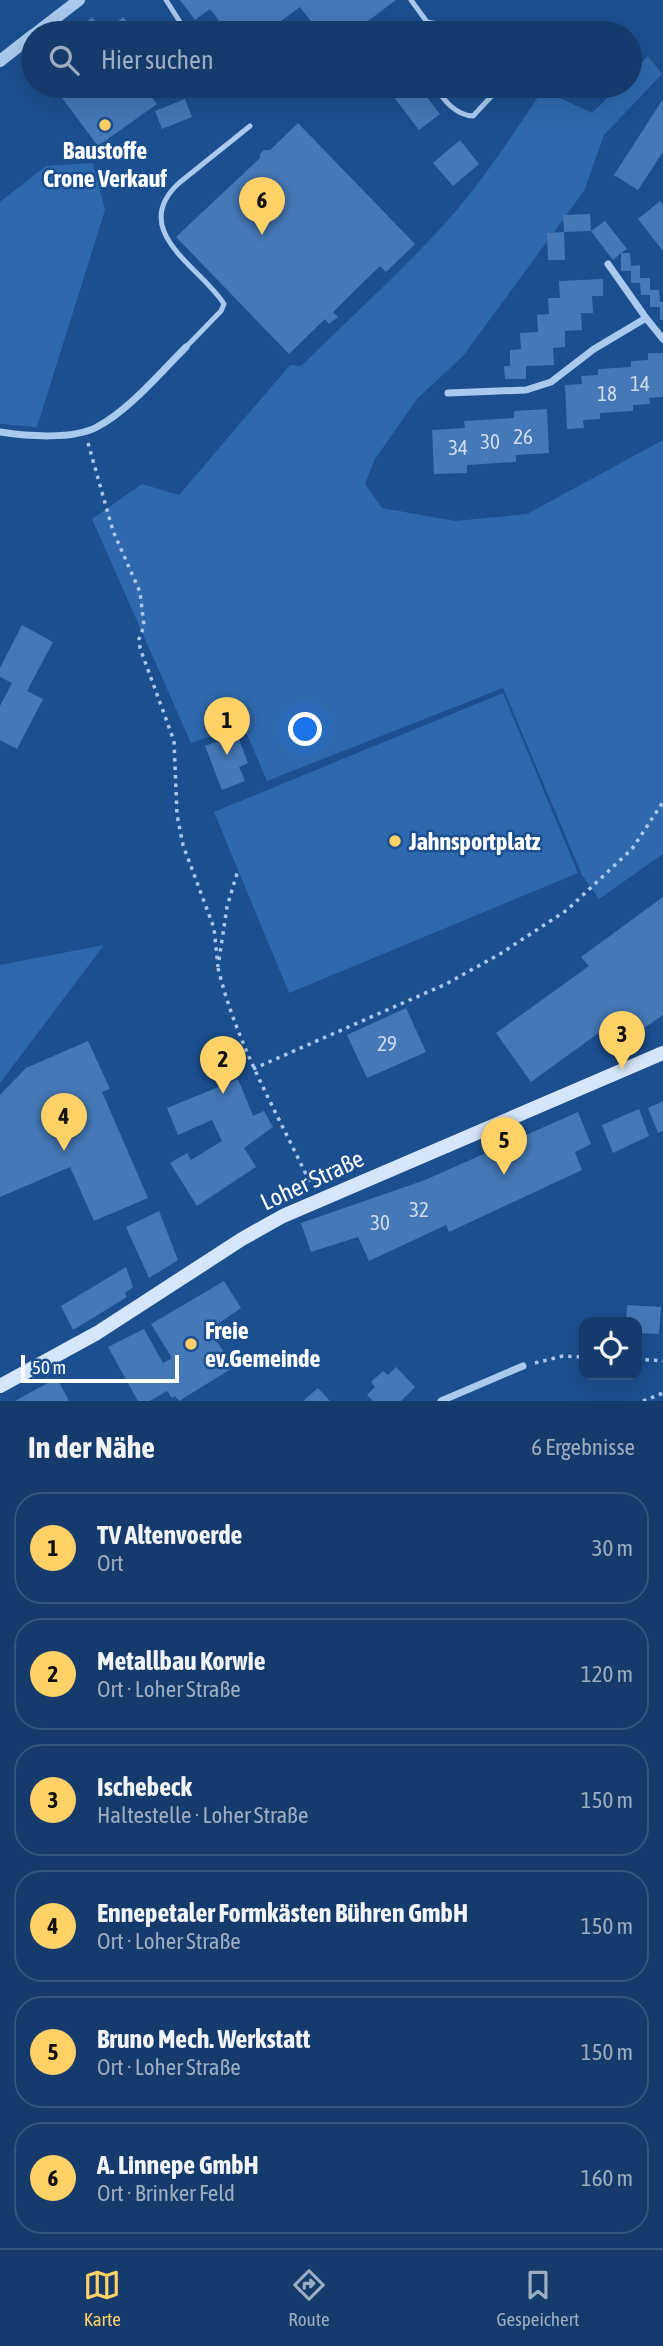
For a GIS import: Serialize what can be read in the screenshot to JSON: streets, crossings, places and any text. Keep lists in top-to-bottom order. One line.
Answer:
{"streets":{"main road":["Loher Straße"]},"places":["Baustoffe Crone Verkauf","Jahnsportplatz","Freie ev.Gemeinde"],"house_numbers":["14","18","26","30","34","29","32","30"],"scale_bar":"50 m","page":{"search":"Hier suchen","pins":["6","1","3","2","4","5"],"scale":"50 m","heading":["In der Nähe","6 Ergebnisse"],"list":[{"mark":"1","name":"TV Altenvoerde","note":"Ort","value":"30 m"},{"mark":"2","name":"Metallbau Korwie","note":"Ort · Loher Straße","value":"120 m"},{"mark":"3","name":"Ischebeck","note":"Haltestelle · Loher Straße","value":"150 m"},{"mark":"4","name":"Ennepetaler Formkästen Bühren GmbH","note":"Ort · Loher Straße","value":"150 m"},{"mark":"5","name":"Bruno Mech. Werkstatt","note":"Ort · Loher Straße","value":"150 m"},{"mark":"6","name":"A. Linnepe GmbH","note":"Ort · Brinker Feld","value":"160 m"}],"nav":["Karte","Route","Gespeichert"]}}
